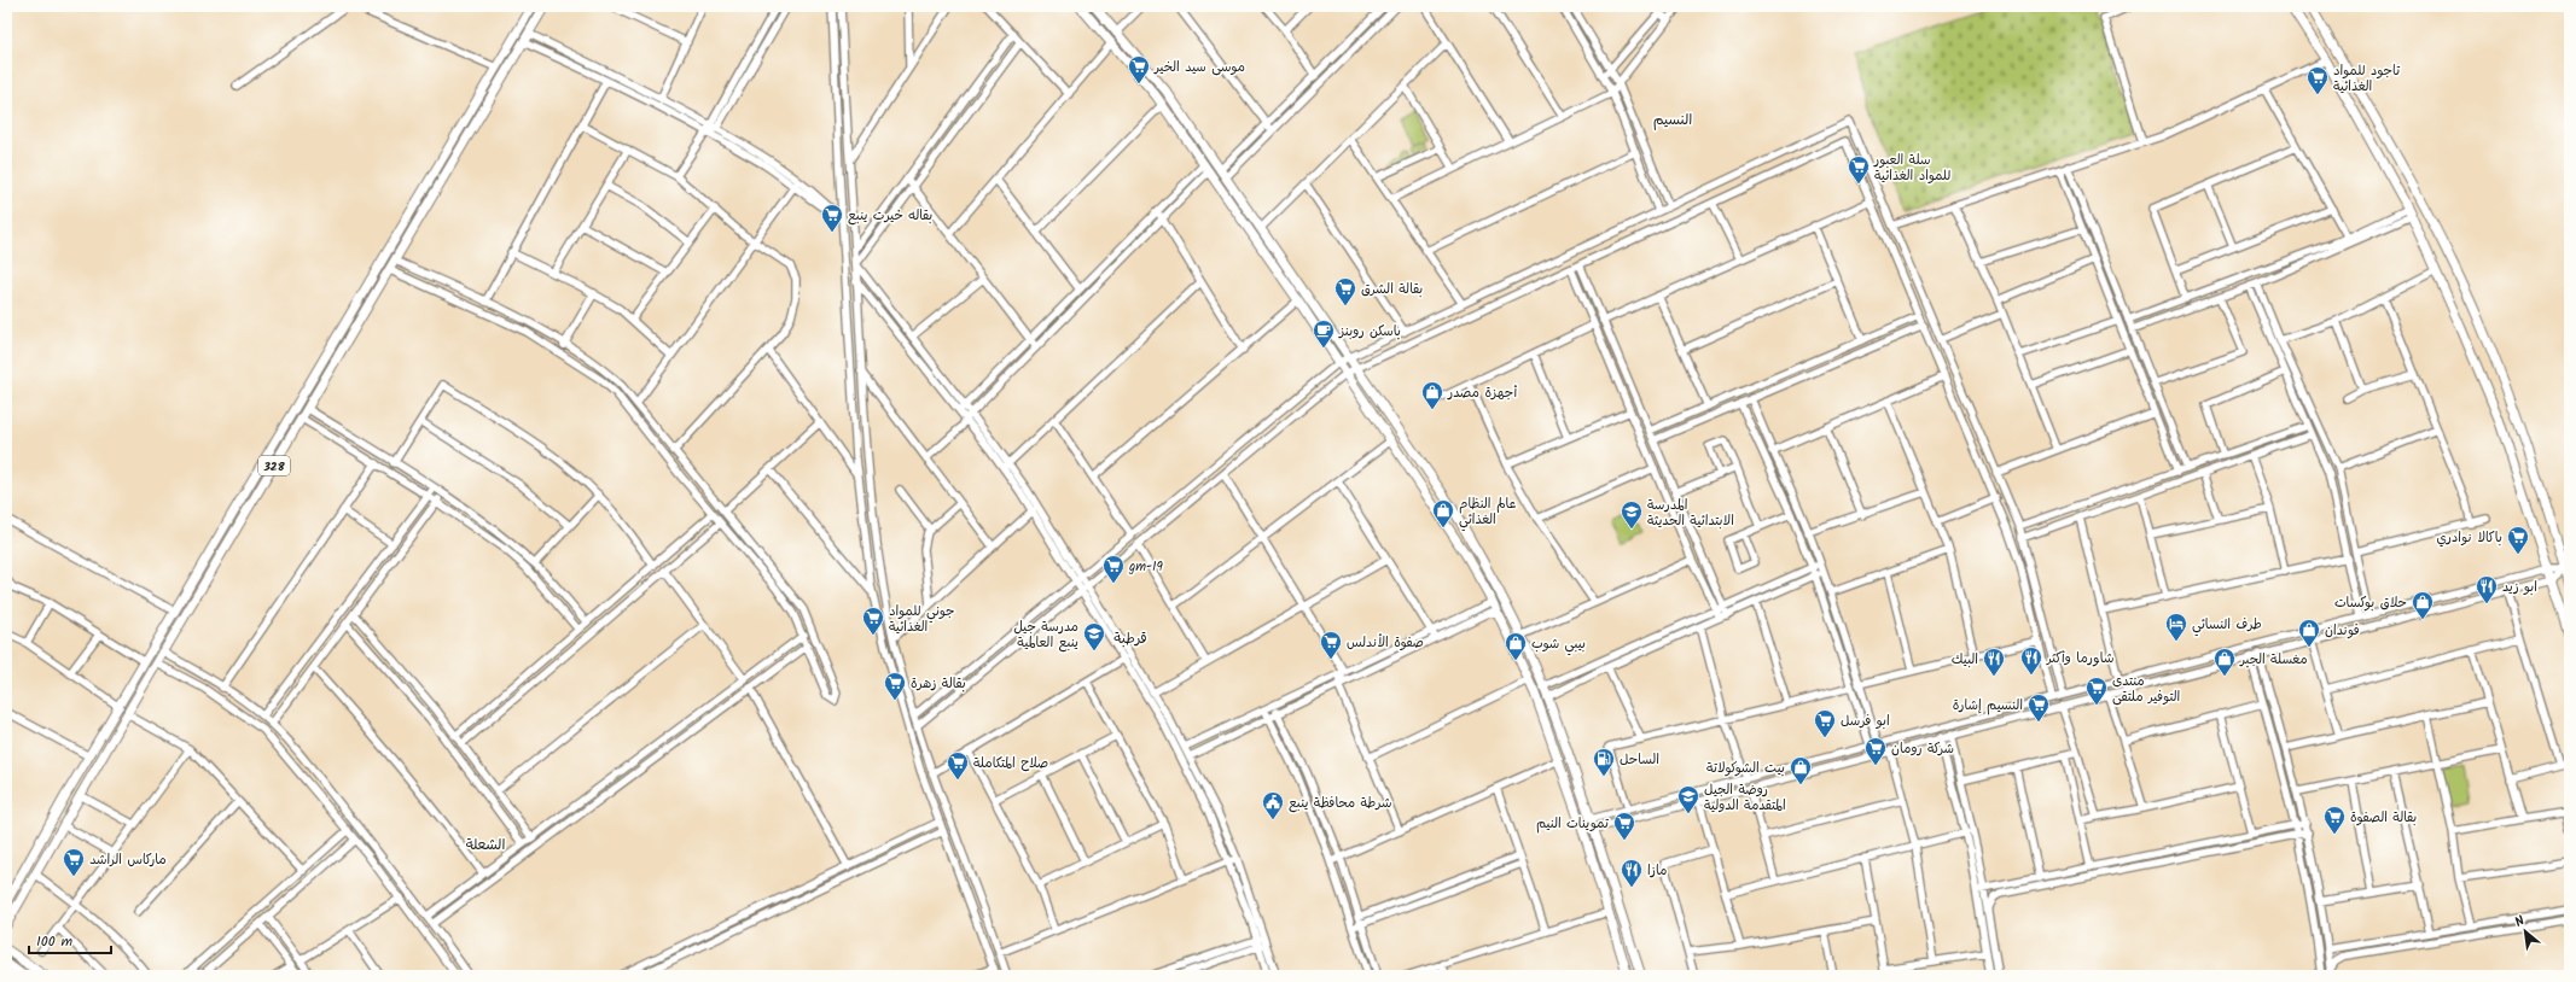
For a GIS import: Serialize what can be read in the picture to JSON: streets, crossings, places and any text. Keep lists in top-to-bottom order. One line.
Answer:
{"streets":{"main road":["328"]},"districts":["النسيم","قرطبة","الشعلة"],"places":{"supermarket":["موسى سيد الخير","تاجود للمواد الغذائية","سلة العبور للمواد الغذائية","بقاله خيرت ينبع","بقالة الشرق","باكالا نوادري","gm-19","جوني للمواد الغذائية","صفوة الأندلس","بقالة زهرة","منتدى التوفير ملتقى","النسيم إشارة","ابو فرسل","شركة رومان","صلاح المتكاملة","بقالة الصفوة","تموينات النيم","ماركاس الراشد"],"cafe":["باسكن روبنز"],"shop":["أجهزة مصدر","عالم النظام الغذائي","حلاق بوكسات","فوندان","بيبي شوب","مغسلة الجبر","بيت الشوكولاتة"],"school or university":["المدرسة الابتدائية الحديثة","مدرسة جيل ينبع العالمية","روضة الجيل المتقدمة الدولية"],"restaurant":["ابو زيد","شاورما وأكثر","البيك","مازا"],"hotel":["طرف النسائي"],"fuel station":["الساحل"],"public building":["شرطة محافظة ينبع"]},"scale_bar":"100 m","north":"top left"}
